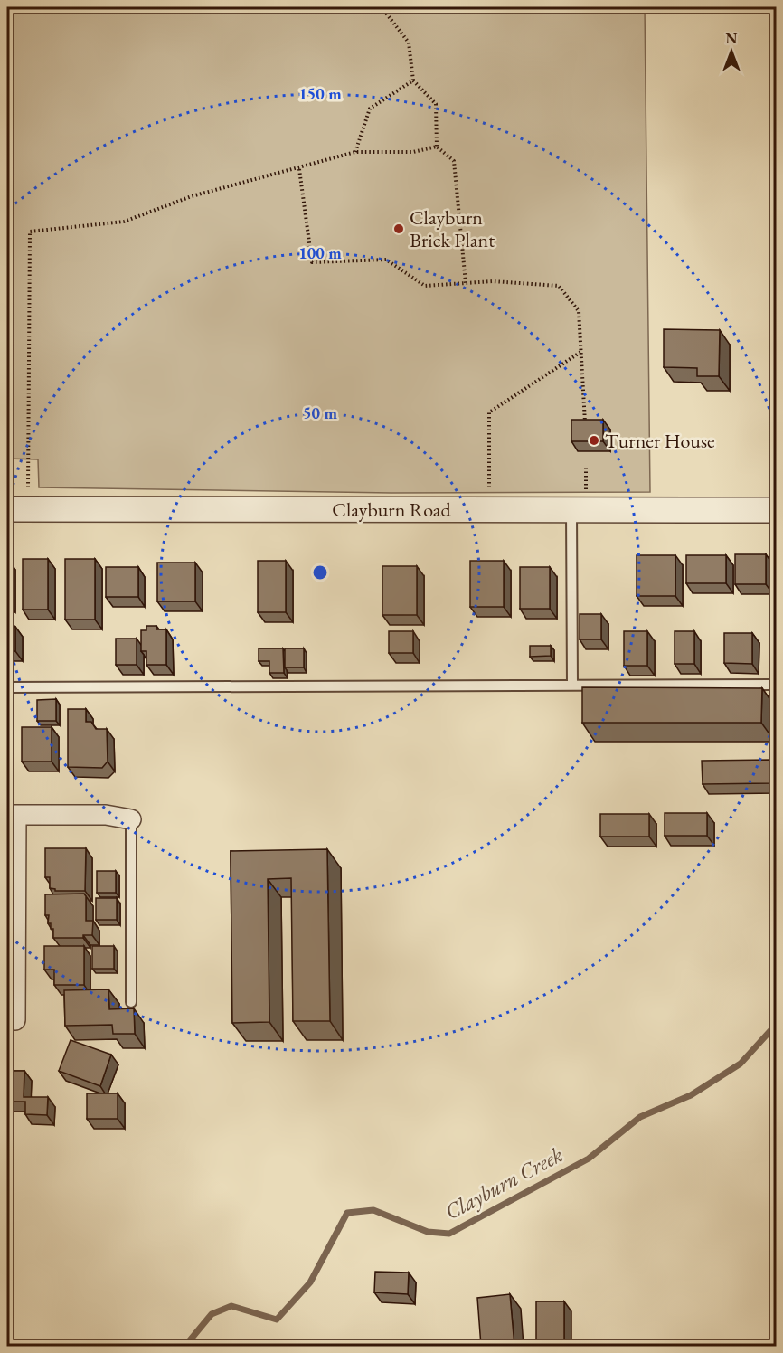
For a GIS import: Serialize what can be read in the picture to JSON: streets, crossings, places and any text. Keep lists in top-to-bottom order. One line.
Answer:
{"streets":{"street":["Clayburn Road"]},"water":["Clayburn Creek"],"places":["Clayburn Brick Plant","Turner House"],"north":"top","rings":["150 m","100 m","50 m"]}
